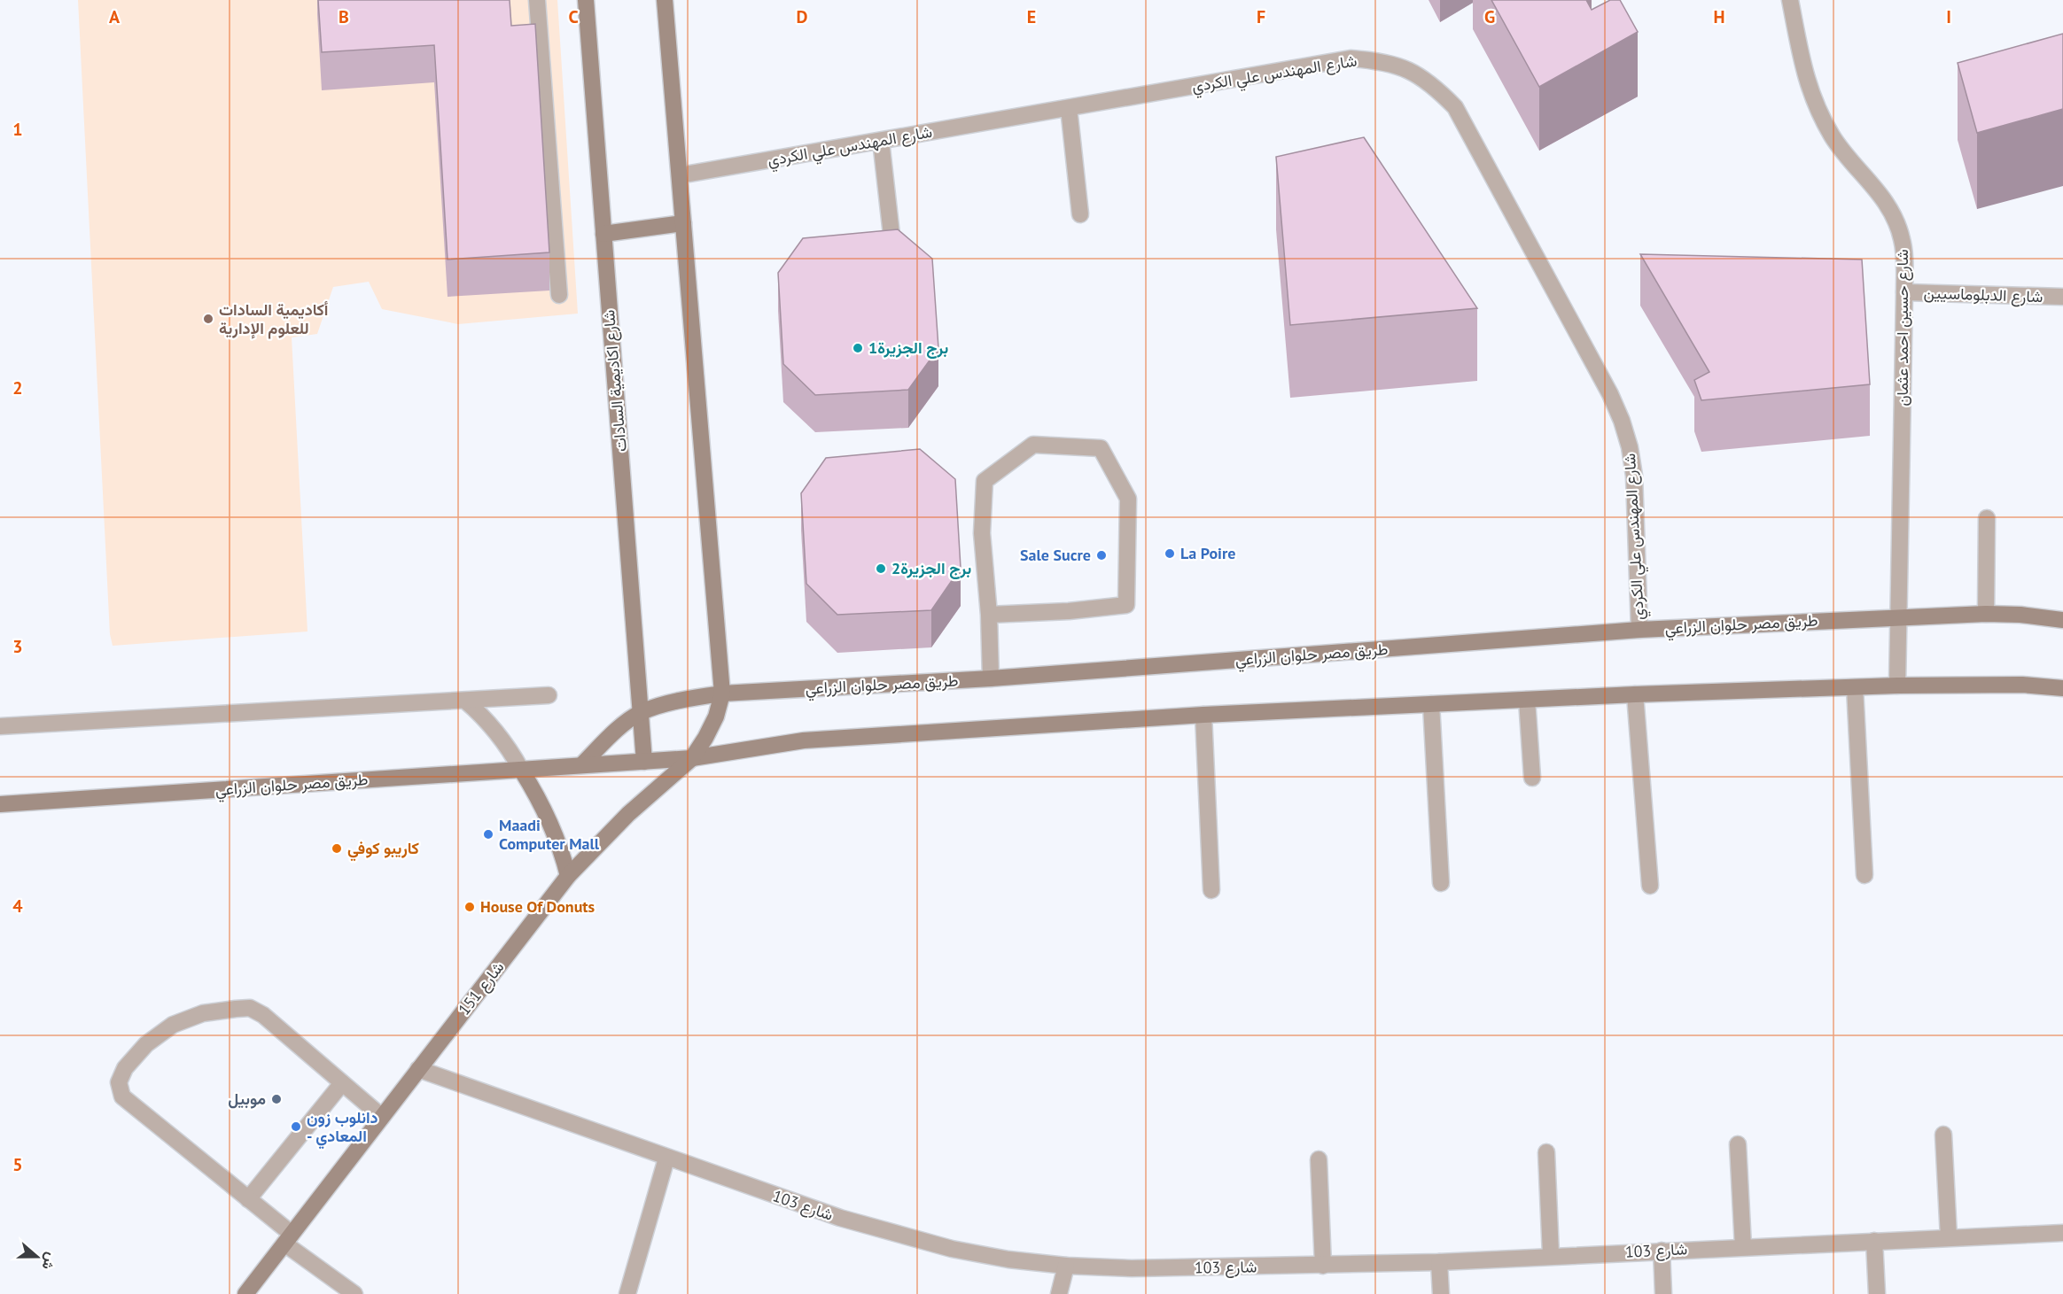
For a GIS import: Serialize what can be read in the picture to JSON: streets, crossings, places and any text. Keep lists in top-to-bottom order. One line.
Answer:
{"streets":{"main road":["شارع اكاديمية السادات","طريق مصر حلوان الزراعي","شارع 151"],"street":["شارع المهندس علي الكردي","شارع الدبلوماسيين","شارع حسين احمد عثمان","شارع 103"]},"crossings":[["شارع المهندس علي الكردي","طريق مصر حلوان الزراعي"],["شارع الدبلوماسيين","شارع حسين احمد عثمان"],["شارع حسين احمد عثمان","طريق مصر حلوان الزراعي"],["شارع اكاديمية السادات","طريق مصر حلوان الزراعي"],["طريق مصر حلوان الزراعي","شارع 151"],["شارع 151","شارع 103"]],"places":["أكاديمية السادات للعلوم الإدارية","برج الجزيرة1","La Poire","Sale Sucre","برج الجزيرة2","Maadi Computer Mall","كاريبو كوفي","House Of Donuts","موبيل","دانلوب زون - المعادي"],"north":"right","grid":{"columns":["A","B","C","D","E","F","G","H","I"],"rows":["1","2","3","4","5"]}}
